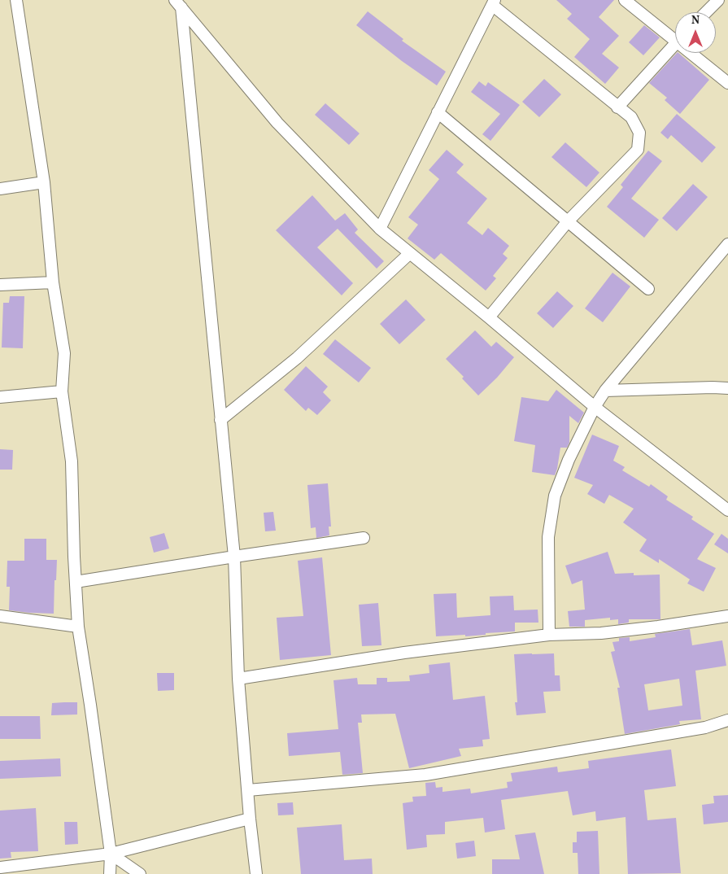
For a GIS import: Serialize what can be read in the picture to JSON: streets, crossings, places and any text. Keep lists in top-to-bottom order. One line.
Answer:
{"north":"top"}
